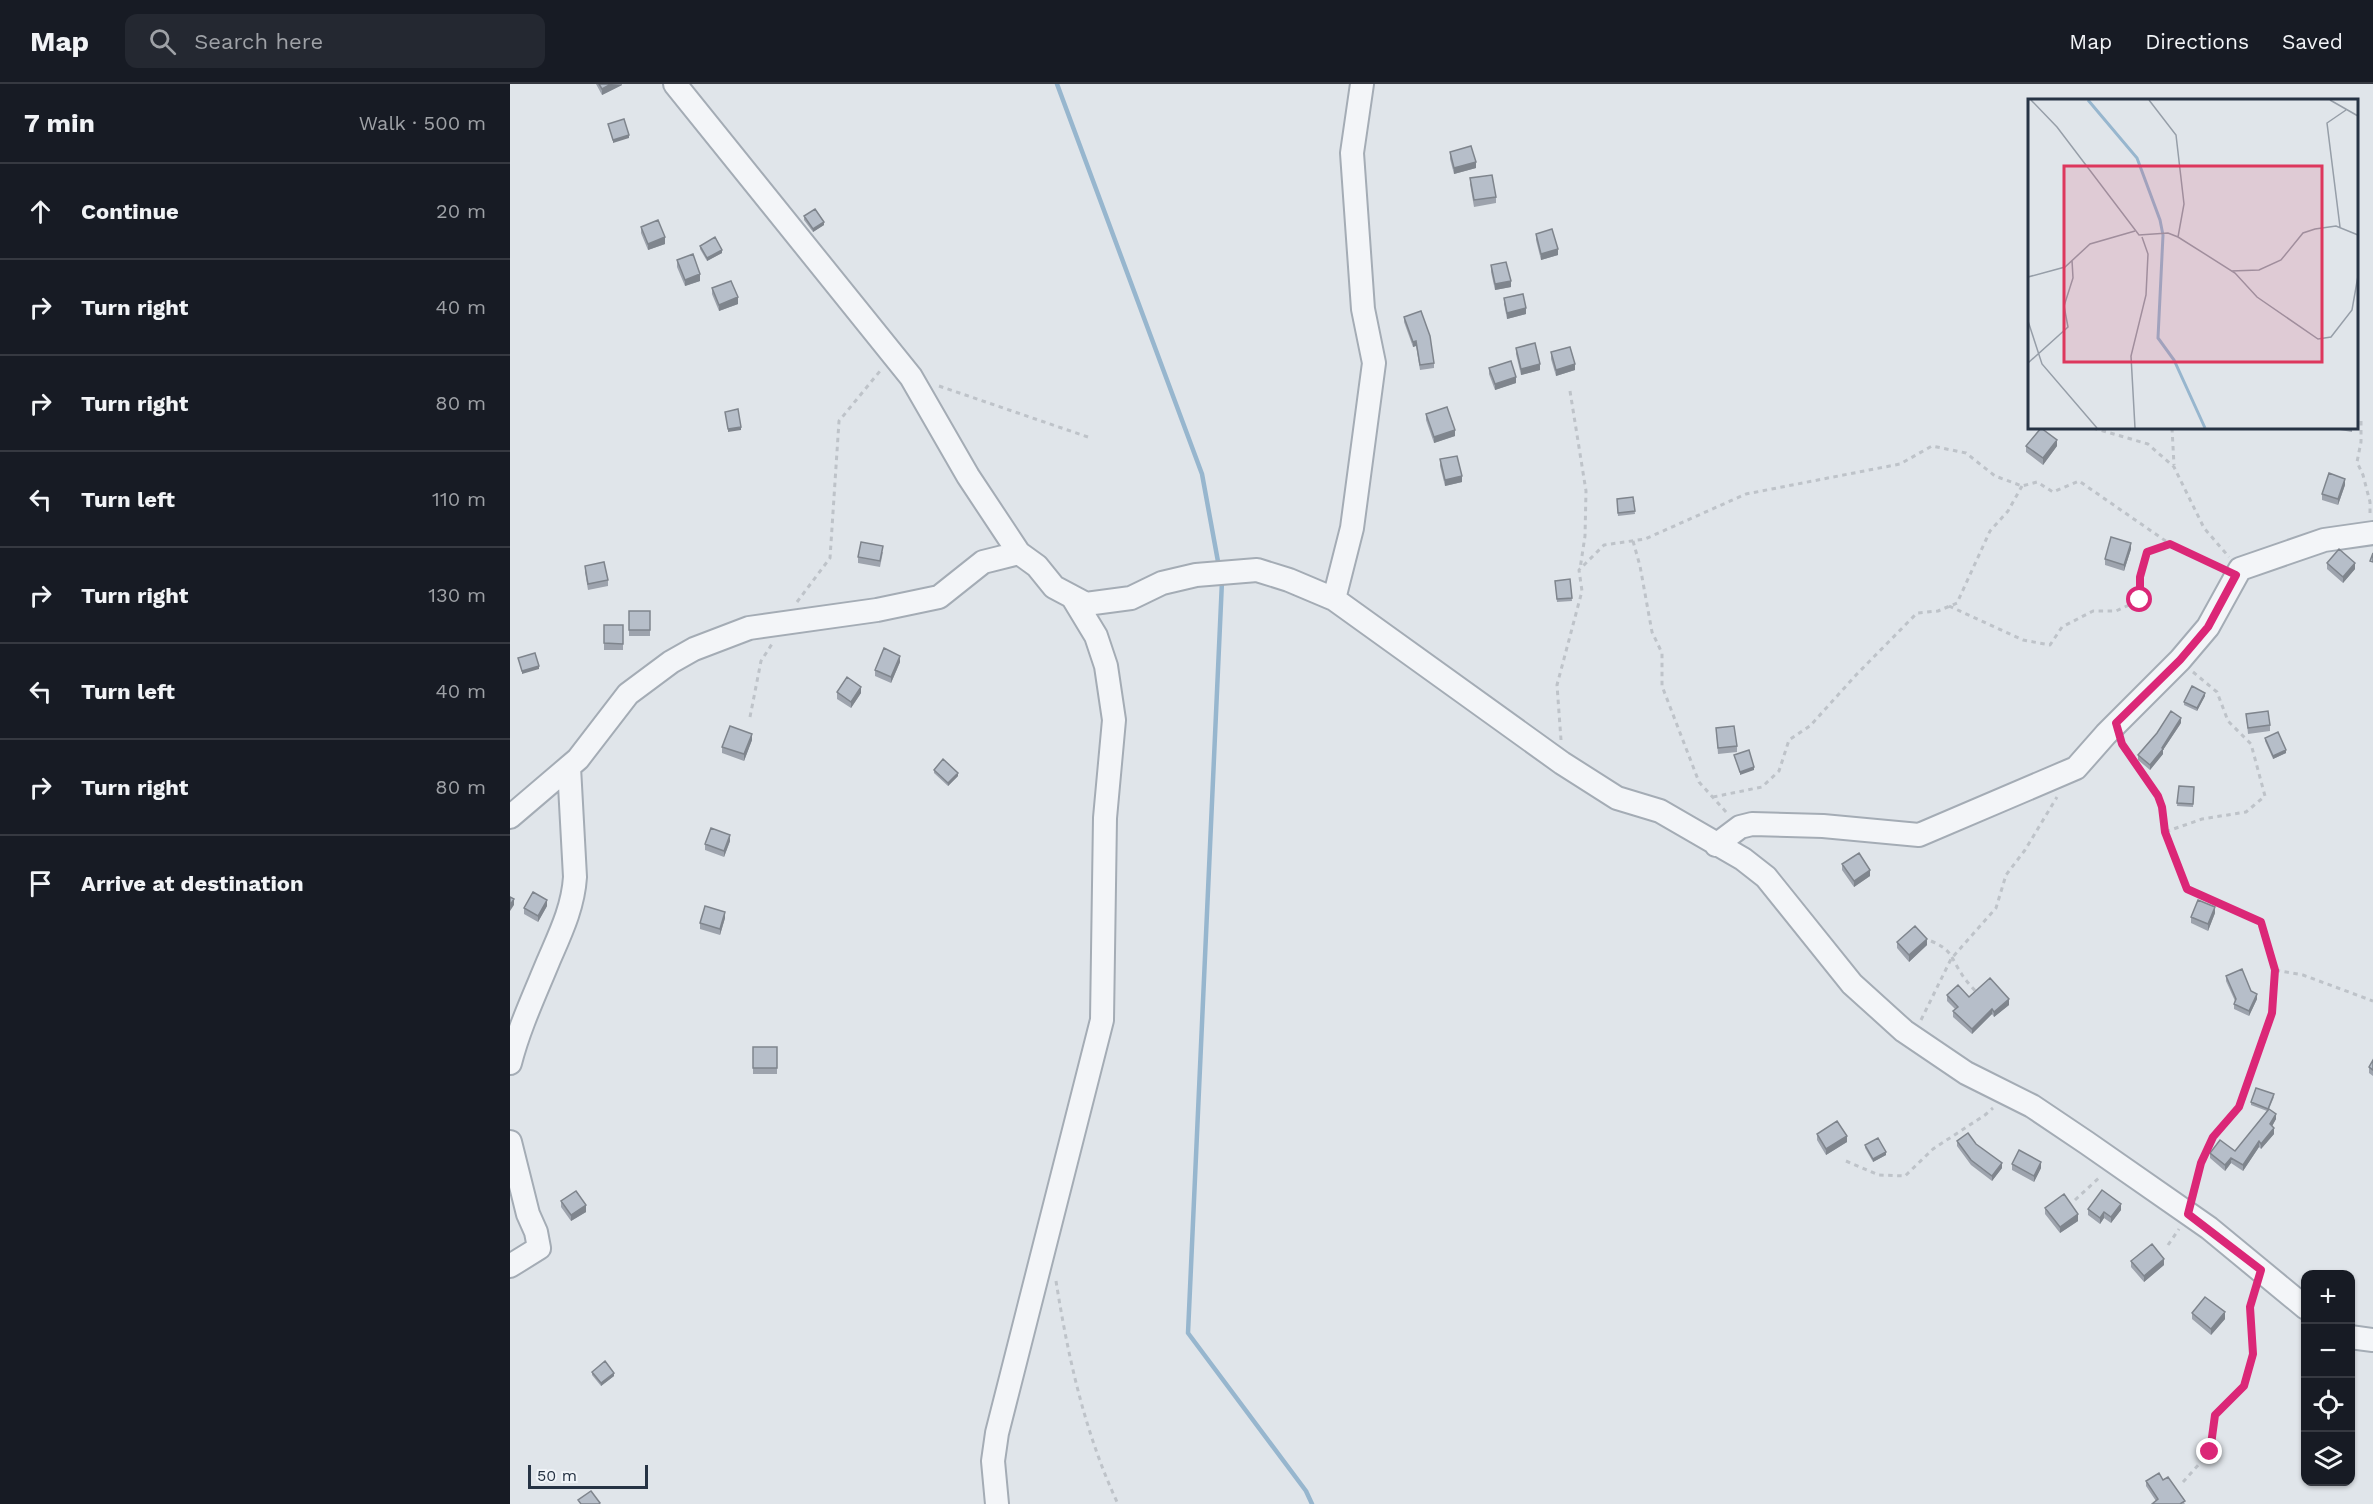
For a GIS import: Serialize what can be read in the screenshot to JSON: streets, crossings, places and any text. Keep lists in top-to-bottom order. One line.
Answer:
{"scale_bar":"50 m","page":{"header":"Map","search":"Search here","nav":["Map","Directions","Saved"],"heading":["7 min","Walk · 500 m"],"list":[["Continue","20 m"],["Turn right","40 m"],["Turn right","80 m"],["Turn left","110 m"],["Turn right","130 m"],["Turn left","40 m"],["Turn right","80 m"],"Arrive at destination"],"map_buttons":["+","−"],"scale":"50 m"}}
